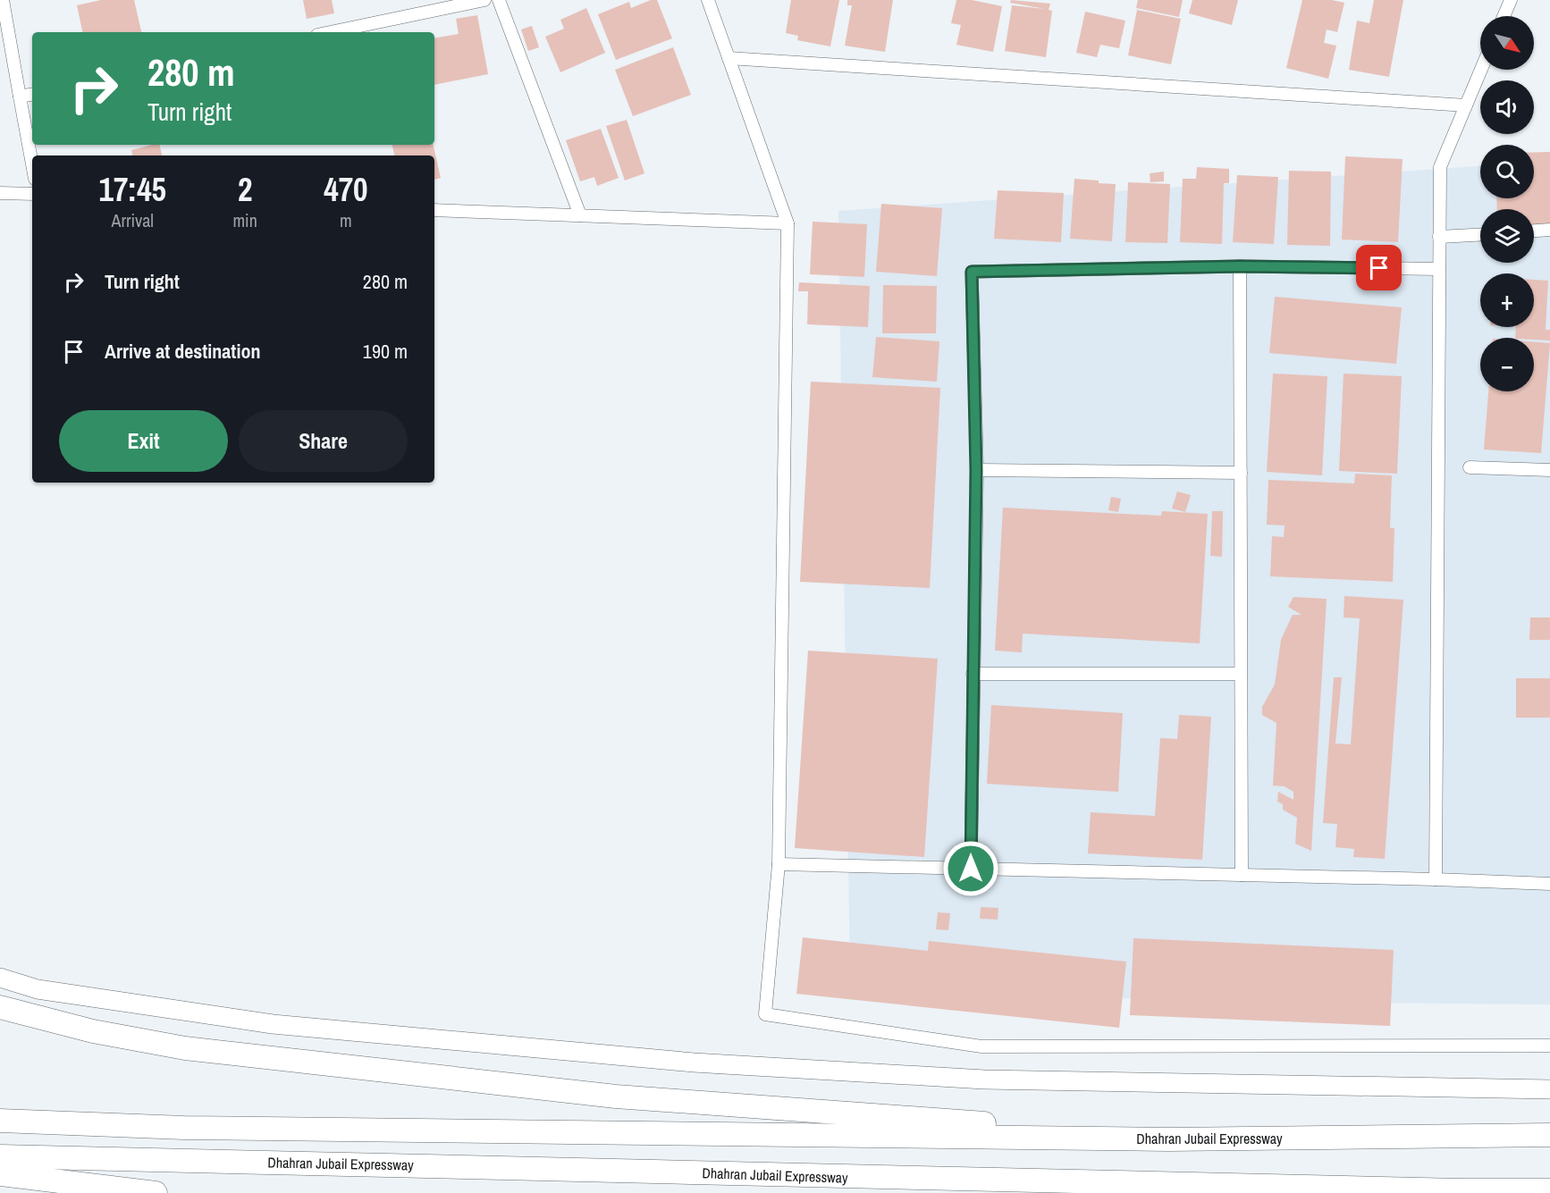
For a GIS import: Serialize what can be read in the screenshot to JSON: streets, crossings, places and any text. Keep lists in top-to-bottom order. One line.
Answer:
{"streets":{"highway":["Dhahran Jubail Expressway"]},"north":"bottom right","page":{"map_buttons":["+","−"],"turn":["280 m","Turn right"],"eta":["17:45","Arrival","2","min","470","m"],"list":[{"name":"Turn right","value":"280 m"},{"name":"Arrive at destination","value":"190 m"}],"buttons":["Exit","Share"]}}
